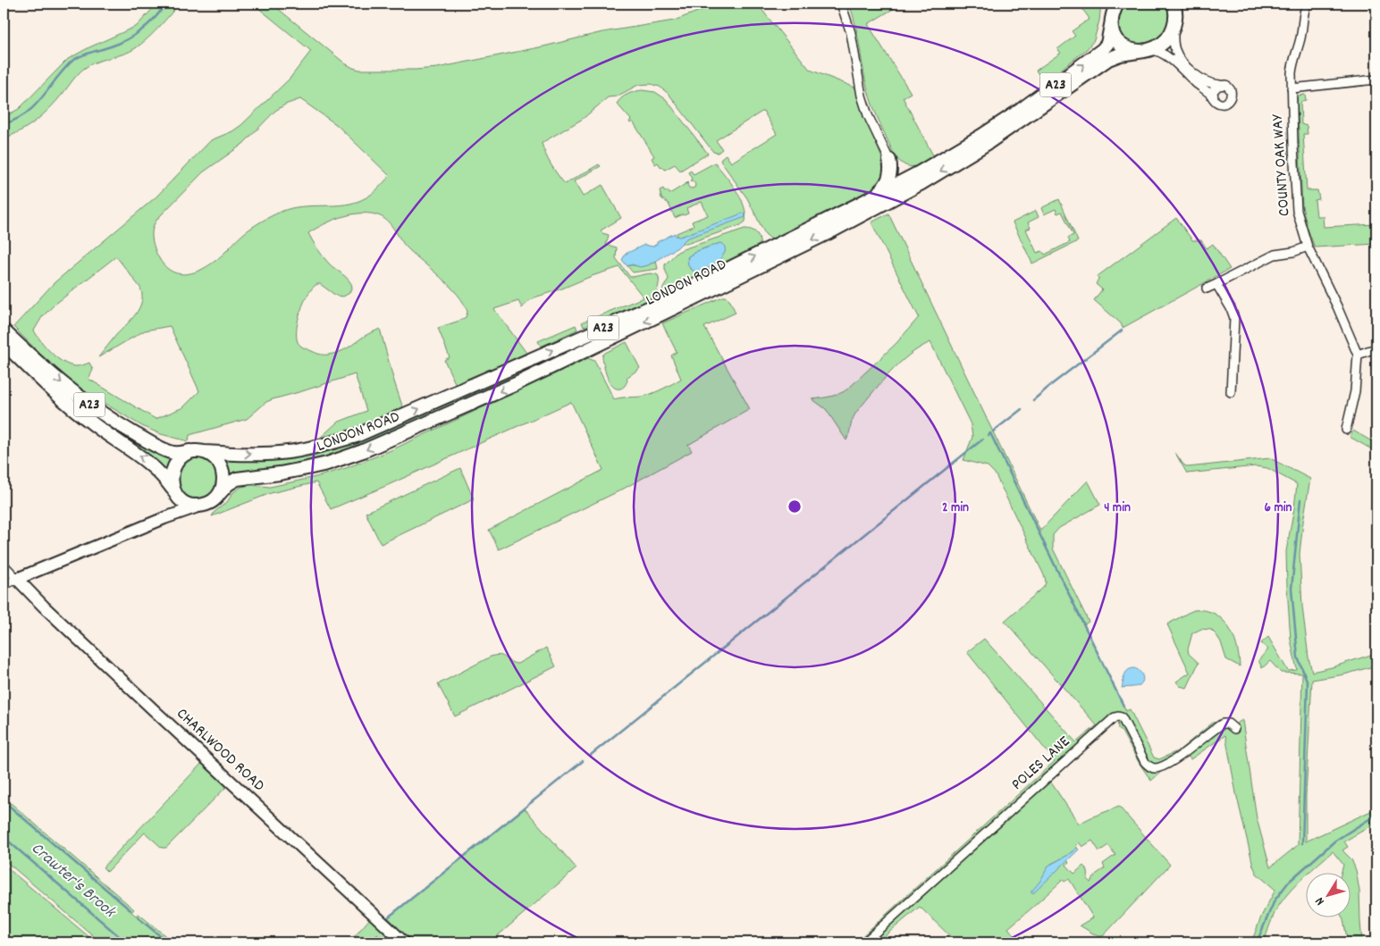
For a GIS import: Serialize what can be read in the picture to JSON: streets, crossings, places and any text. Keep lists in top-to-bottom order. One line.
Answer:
{"streets":{"main road":["A23","LONDON ROAD"],"street":["COUNTY OAK WAY","CHARLWOOD ROAD","POLES LANE"]},"crossings":[["A23","LONDON ROAD"]],"water":["Crawter's Brook"],"north":"bottom left","rings":["2 min","4 min","6 min"]}
